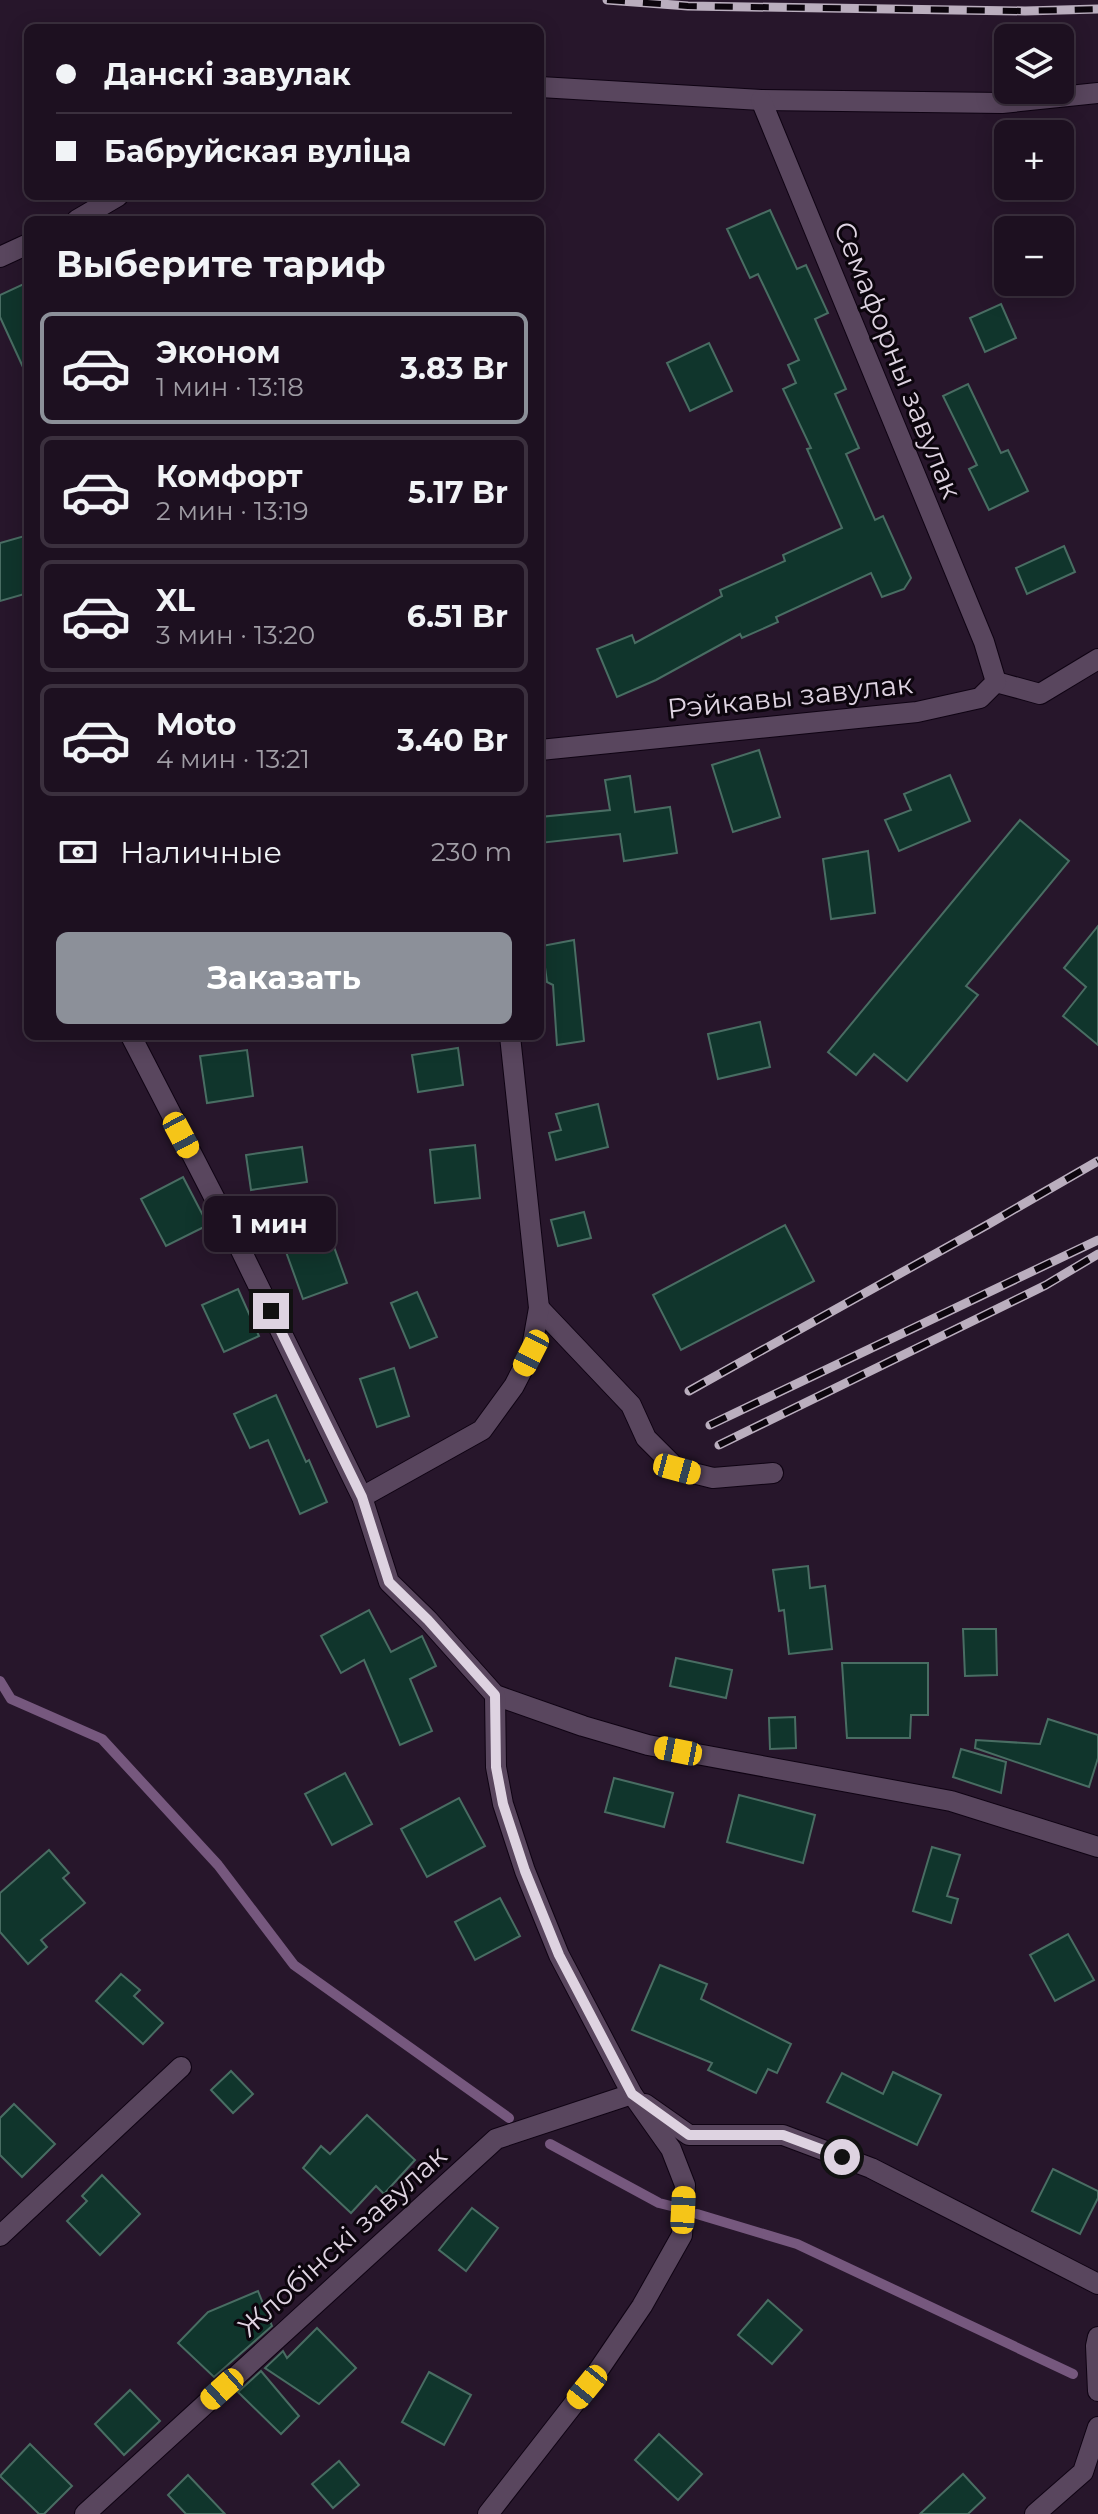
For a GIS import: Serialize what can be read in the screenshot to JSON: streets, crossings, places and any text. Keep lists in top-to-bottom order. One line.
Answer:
{"streets":{"street":["Семафорны завулак","Рэйкавы завулак","Жлобінскі завулак"]},"crossings":[["Семафорны завулак","Рэйкавы завулак"]],"page":{"map_buttons":["+","−"],"banner":["Данскі завулак","Бабруйская вуліца"],"heading":"Выберите тариф","list":[{"name":"Эконом","note":"1 мин · 13:18","value":"3.83 Br"},{"name":"Комфорт","note":"2 мин · 13:19","value":"5.17 Br"},{"name":"XL","note":"3 мин · 13:20","value":"6.51 Br"},{"name":"Moto","note":"4 мин · 13:21","value":"3.40 Br"}],"pay":["Наличные","230 m"],"buttons":"Заказать","bubble":"1 мин"}}
